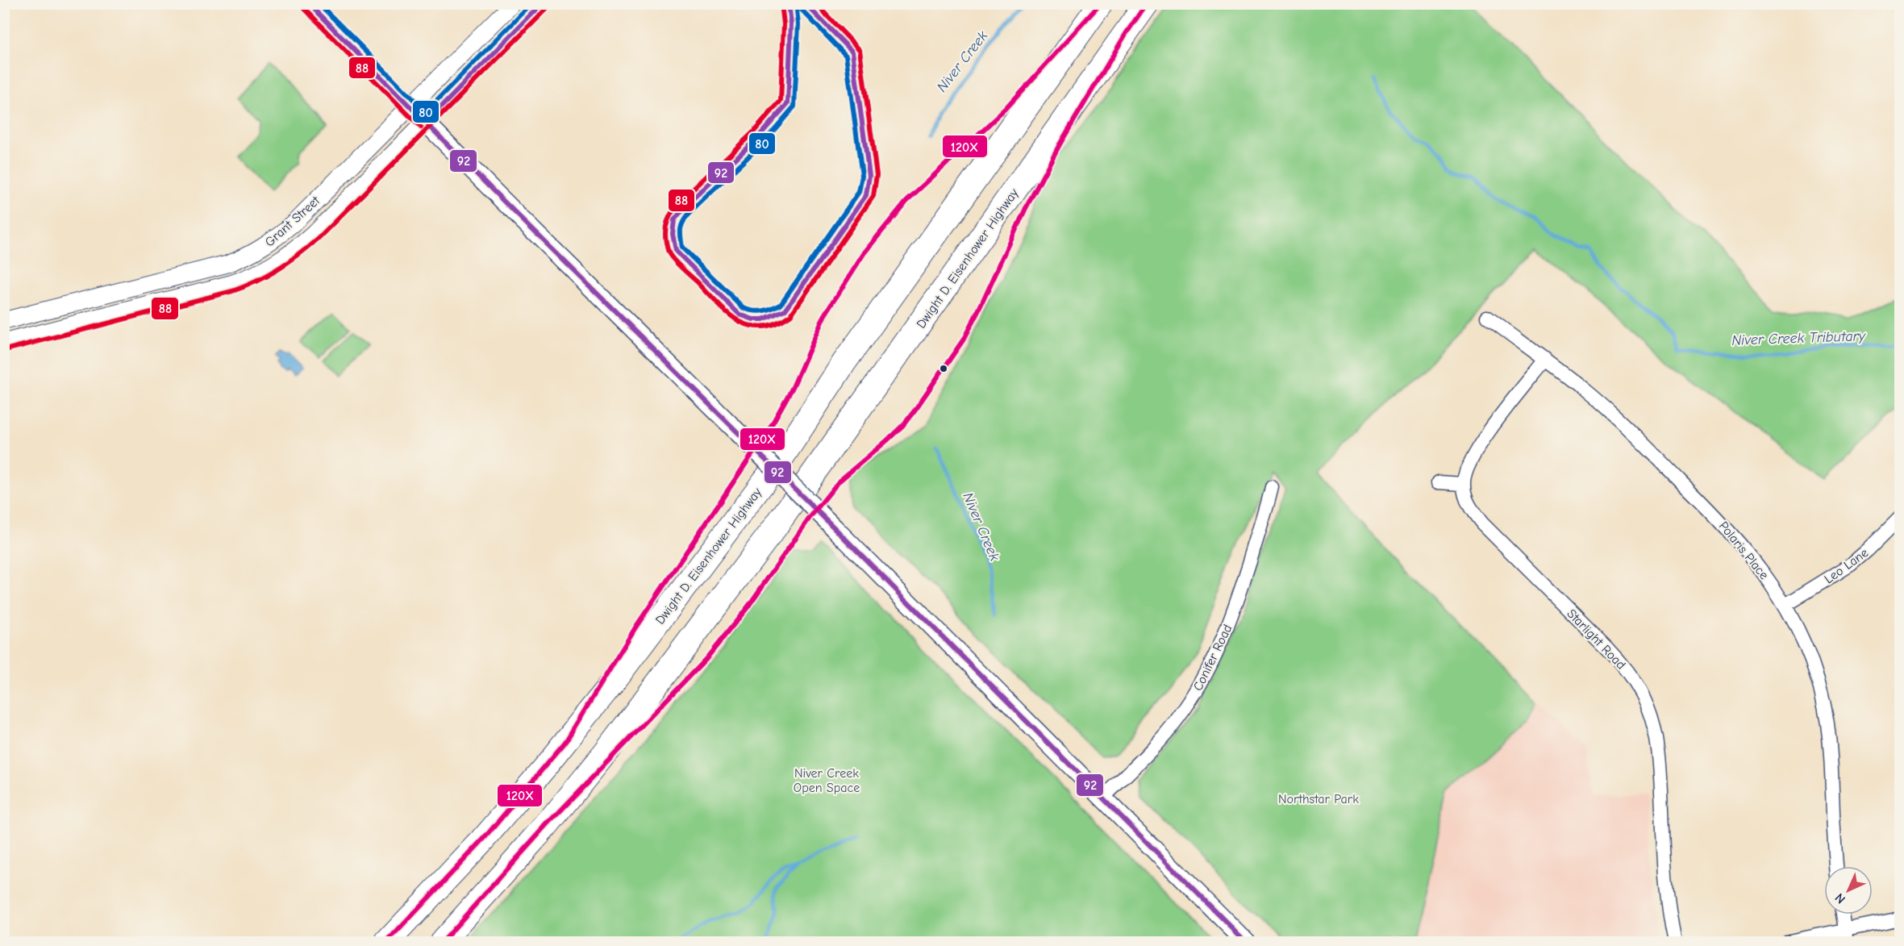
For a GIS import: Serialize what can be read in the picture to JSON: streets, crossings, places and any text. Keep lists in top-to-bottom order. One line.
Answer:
{"streets":{"highway":["Dwight D. Eisenhower Highway"],"street":["Grant Street","Polaris Place","Leo Lane","Starlight Road","Conifer Road"]},"crossings":[["Polaris Place","Leo Lane"]],"water":["Niver Creek","Niver Creek Tributary"],"parks":["Niver Creek Open Space","Northstar Park"],"lines":["transit line 92","transit line 120X","transit line 88","transit line 80"],"north":"bottom left"}
